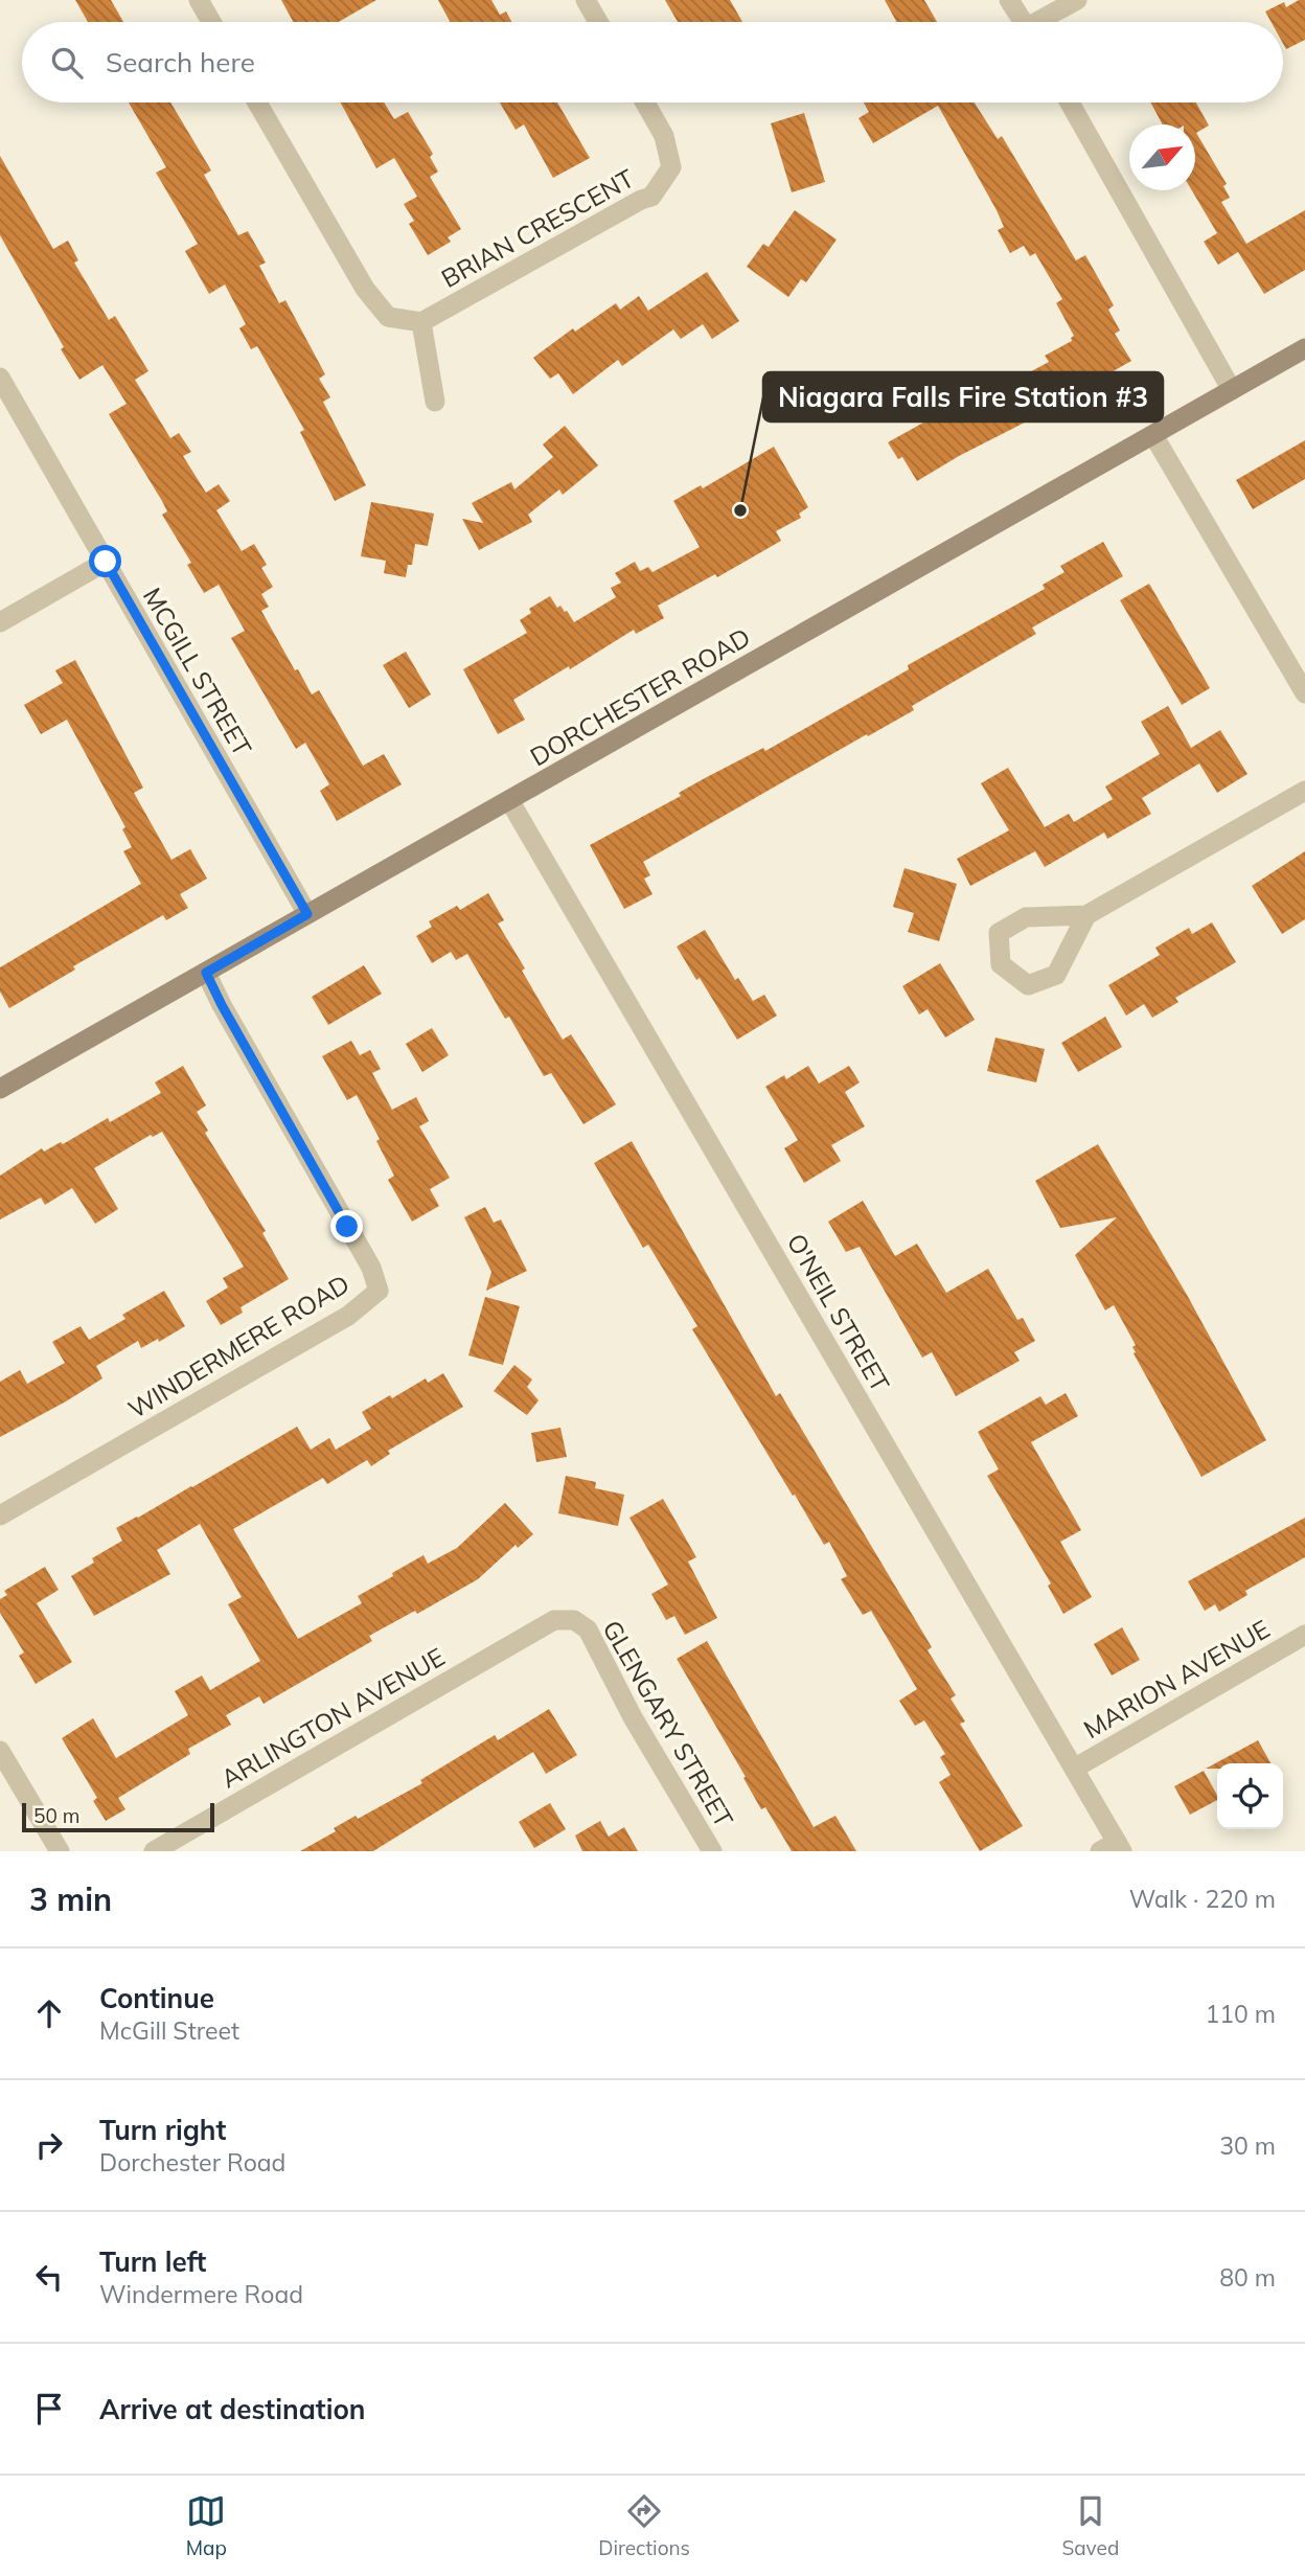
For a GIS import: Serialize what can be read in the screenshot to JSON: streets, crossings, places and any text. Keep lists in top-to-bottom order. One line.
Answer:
{"streets":{"main road":["DORCHESTER ROAD"],"street":["BRIAN CRESCENT","MCGILL STREET","O'NEIL STREET","WINDERMERE ROAD","MARION AVENUE","ARLINGTON AVENUE","GLENGARY STREET"]},"crossings":[["MCGILL STREET","DORCHESTER ROAD"],["DORCHESTER ROAD","O'NEIL STREET"],["DORCHESTER ROAD","WINDERMERE ROAD"],["O'NEIL STREET","MARION AVENUE"],["ARLINGTON AVENUE","GLENGARY STREET"]],"places":["Niagara Falls Fire Station #3"],"scale_bar":"50 m","north":"top right","page":{"search":"Search here","scale":"50 m","heading":["3 min","Walk · 220 m"],"list":[["Continue","McGill Street","110 m"],["Turn right","Dorchester Road","30 m"],["Turn left","Windermere Road","80 m"],"Arrive at destination"],"nav":["Map","Directions","Saved"]}}
